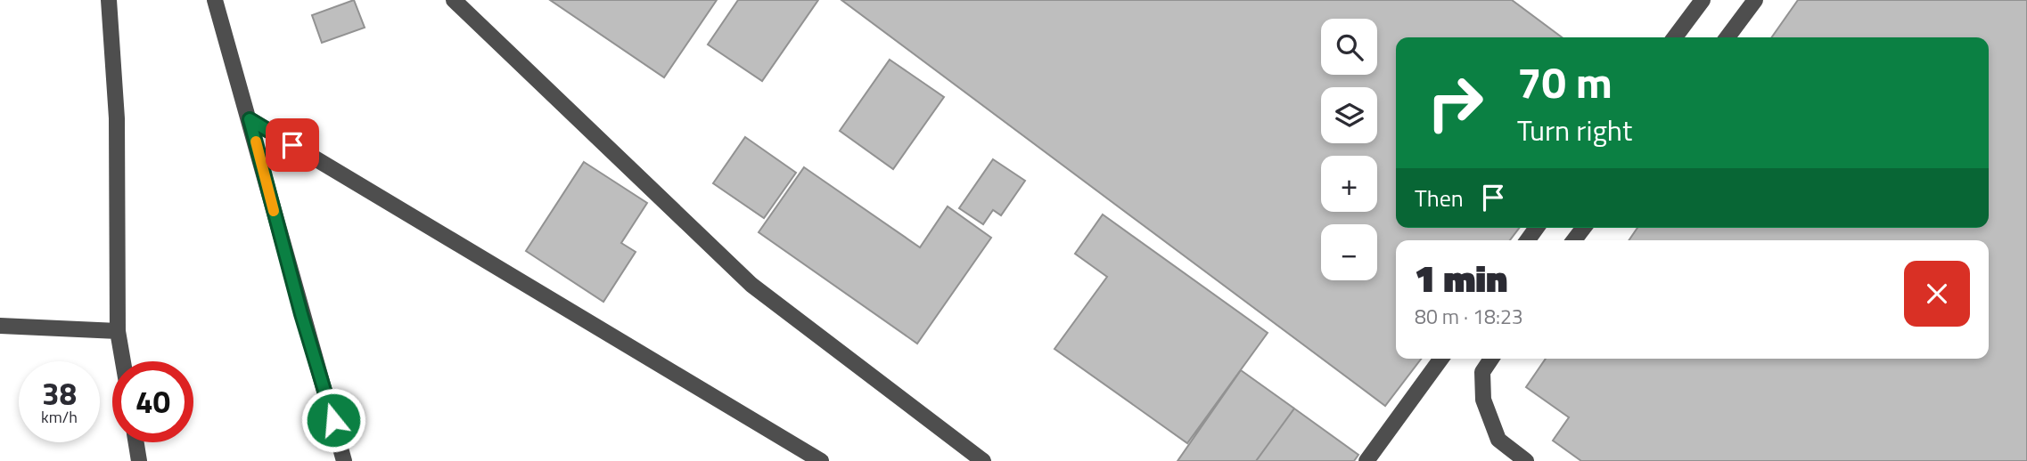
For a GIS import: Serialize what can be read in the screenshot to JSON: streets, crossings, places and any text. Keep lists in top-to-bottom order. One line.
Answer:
{"page":{"map_buttons":["+","−"],"turn":["70 m","Turn right"],"then":"Then","heading":["1 min","80 m · 18:23"],"speed":"38 km/h","limit":"40"}}
